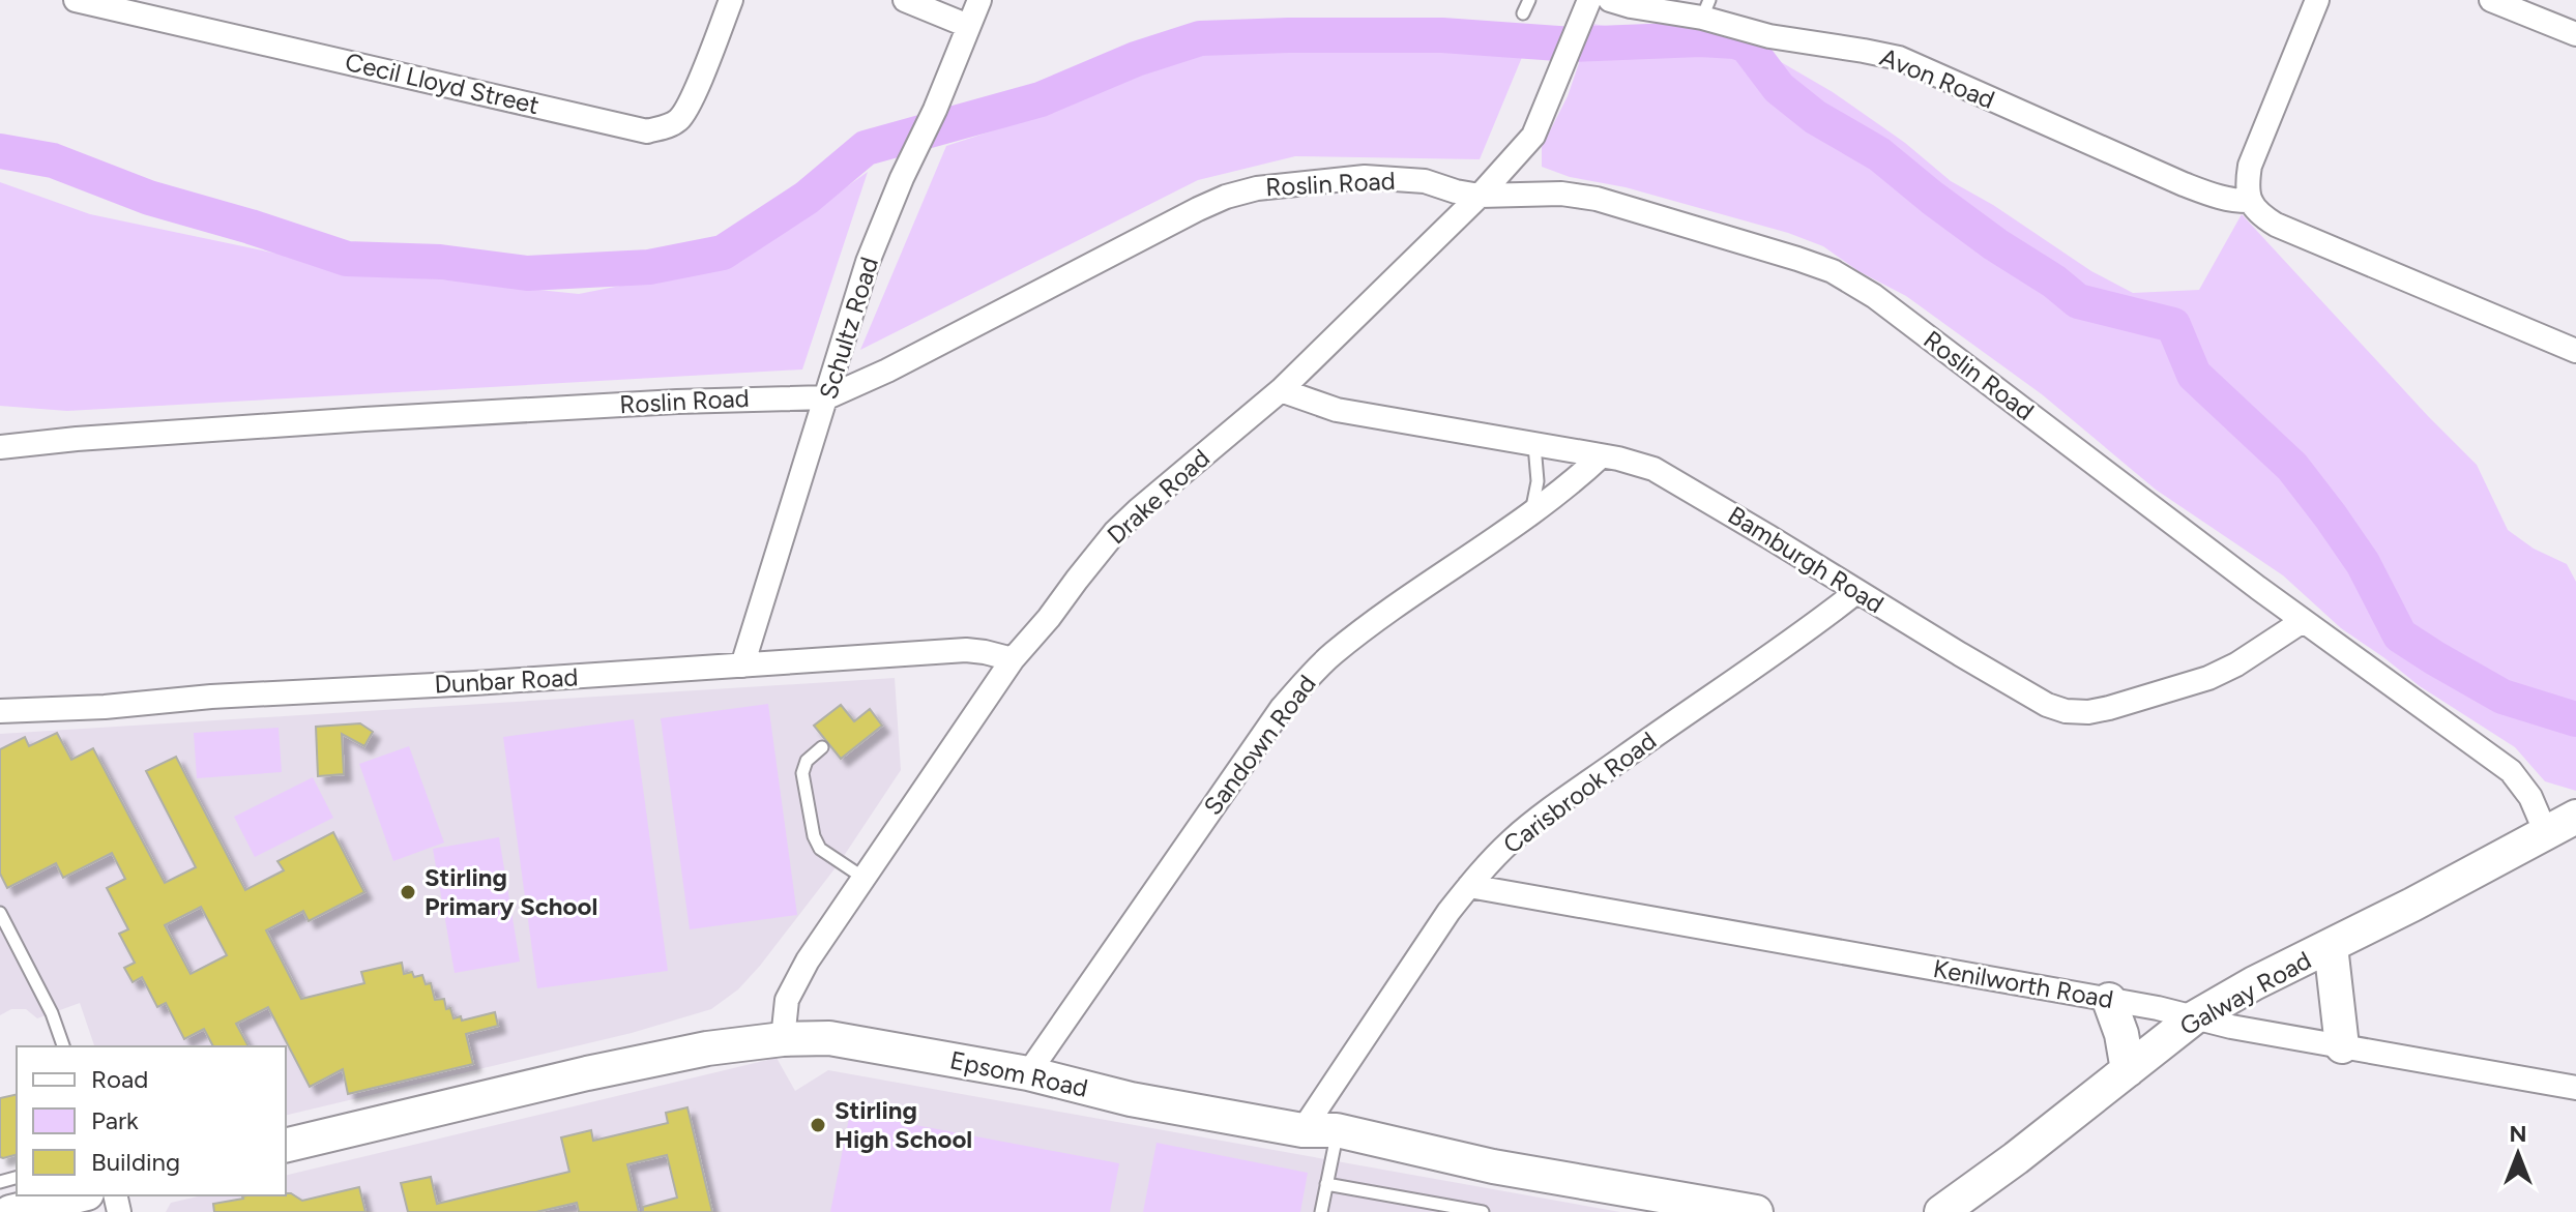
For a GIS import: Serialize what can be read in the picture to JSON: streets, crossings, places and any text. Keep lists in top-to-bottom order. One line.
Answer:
{"streets":{"street":["Avon Road","Cecil Lloyd Street","Roslin Road","Schultz Road","Drake Road","Bamburgh Road","Dunbar Road","Sandown Road","Carisbrook Road","Kenilworth Road","Galway Road","Epsom Road"]},"crossings":[["Roslin Road","Schultz Road"],["Roslin Road","Drake Road"],["Roslin Road","Bamburgh Road"],["Roslin Road","Galway Road"],["Schultz Road","Dunbar Road"],["Drake Road","Bamburgh Road"],["Drake Road","Dunbar Road"],["Drake Road","Epsom Road"],["Bamburgh Road","Sandown Road"],["Bamburgh Road","Carisbrook Road"],["Sandown Road","Epsom Road"],["Carisbrook Road","Kenilworth Road"],["Carisbrook Road","Epsom Road"],["Kenilworth Road","Galway Road"]],"places":["Stirling Primary School","Stirling High School"],"legend":["Road","Park","Building"],"north":"top"}
